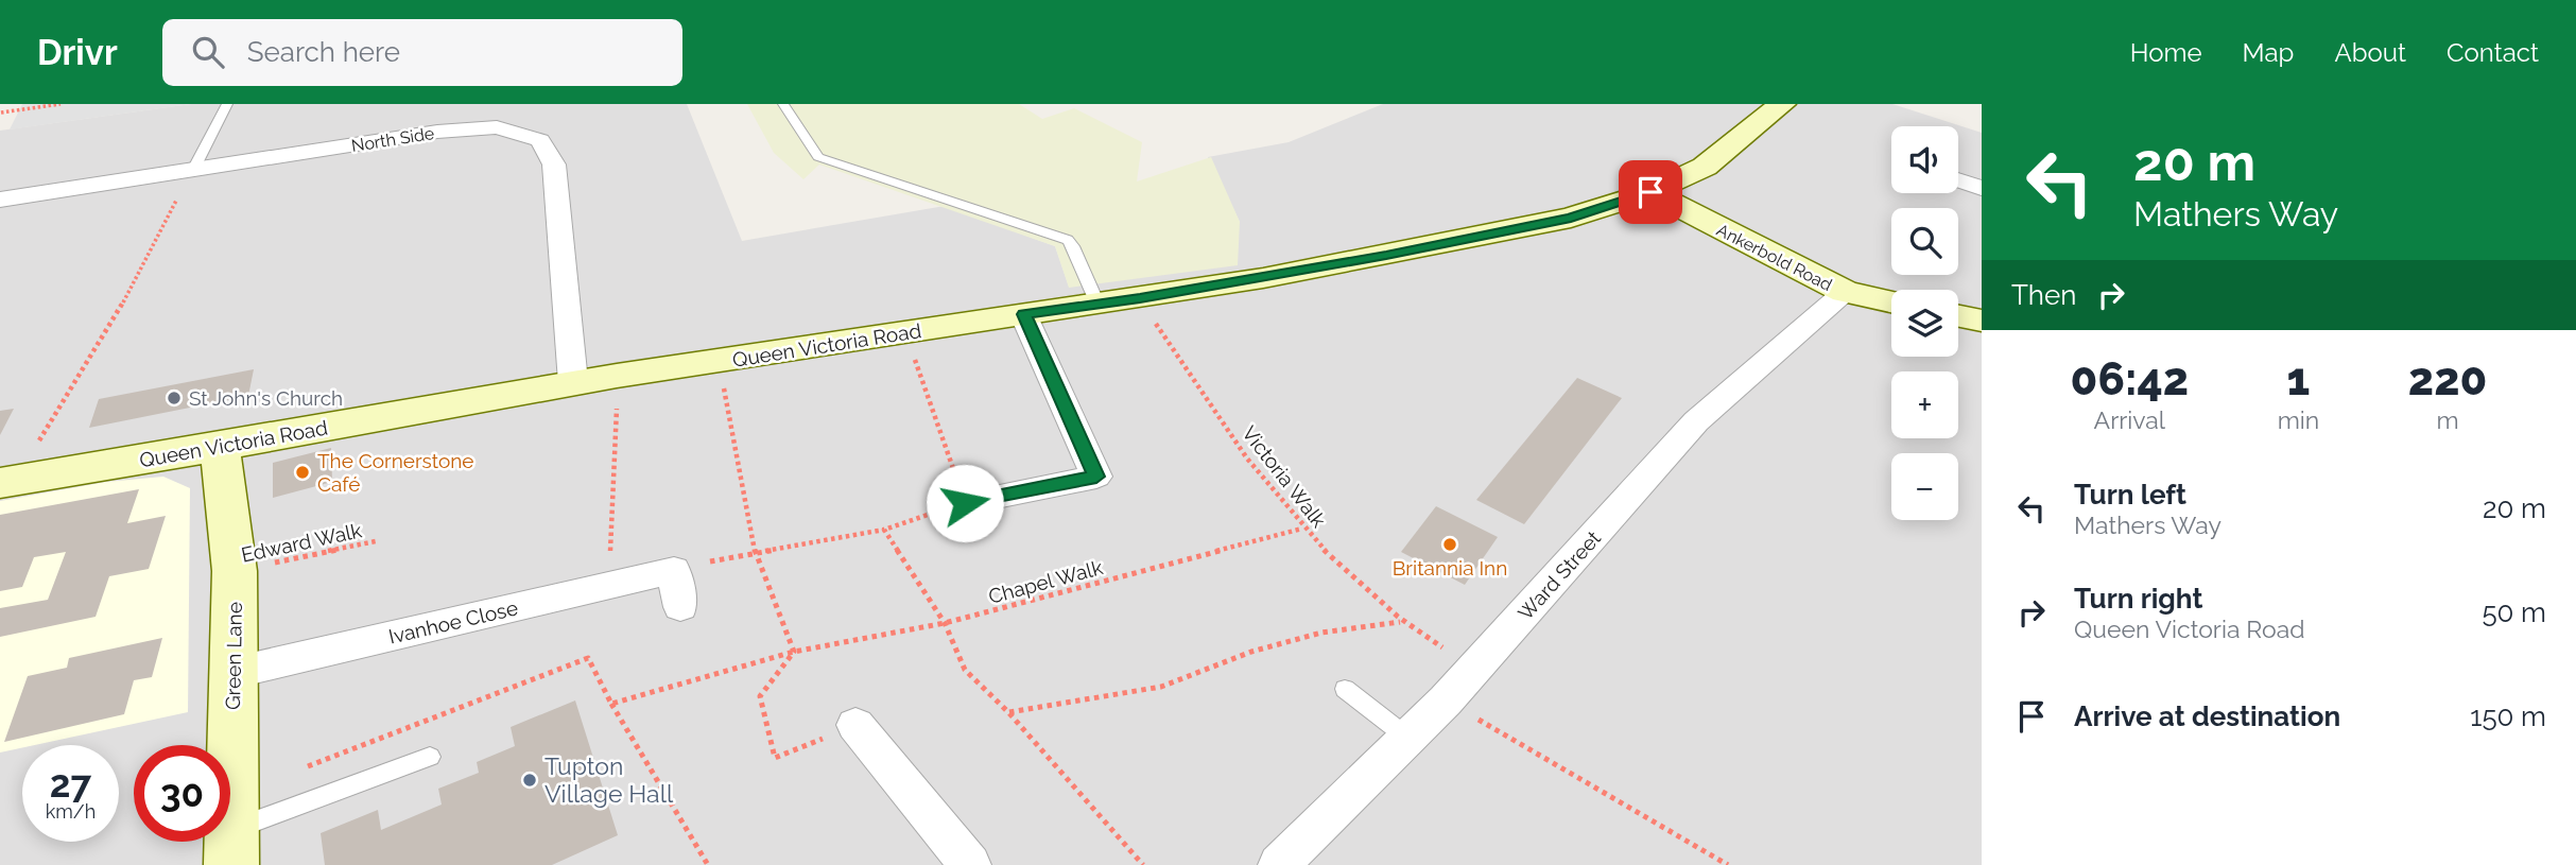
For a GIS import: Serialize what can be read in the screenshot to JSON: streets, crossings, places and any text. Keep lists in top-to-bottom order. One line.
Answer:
{"streets":{"street":["North Side","Ankerbold Road","Queen Victoria Road","Ward Street","Ivanhoe Close","Green Lane"],"path":["Victoria Walk","Edward Walk","Chapel Walk"]},"crossings":[["North Side","Queen Victoria Road"],["Ankerbold Road","Queen Victoria Road"],["Ankerbold Road","Ward Street"],["Queen Victoria Road","Victoria Walk"],["Queen Victoria Road","Green Lane"],["Victoria Walk","Ward Street"],["Victoria Walk","Chapel Walk"],["Edward Walk","Green Lane"],["Ivanhoe Close","Green Lane"]],"places":["St John's Church","The Cornerstone Café","Britannia Inn","Tupton Village Hall"],"page":{"header":"Drivr","search":"Search here","nav":["Home","Map","About","Contact"],"turn":["20 m","Mathers Way"],"map_buttons":["+","−"],"then":"Then","eta":["06:42","Arrival","1","min","220","m"],"list":[{"name":"Turn left","note":"Mathers Way","value":"20 m"},{"name":"Turn right","note":"Queen Victoria Road","value":"50 m"},{"name":"Arrive at destination","value":"150 m"}],"speed":"27 km/h","limit":"30"}}
